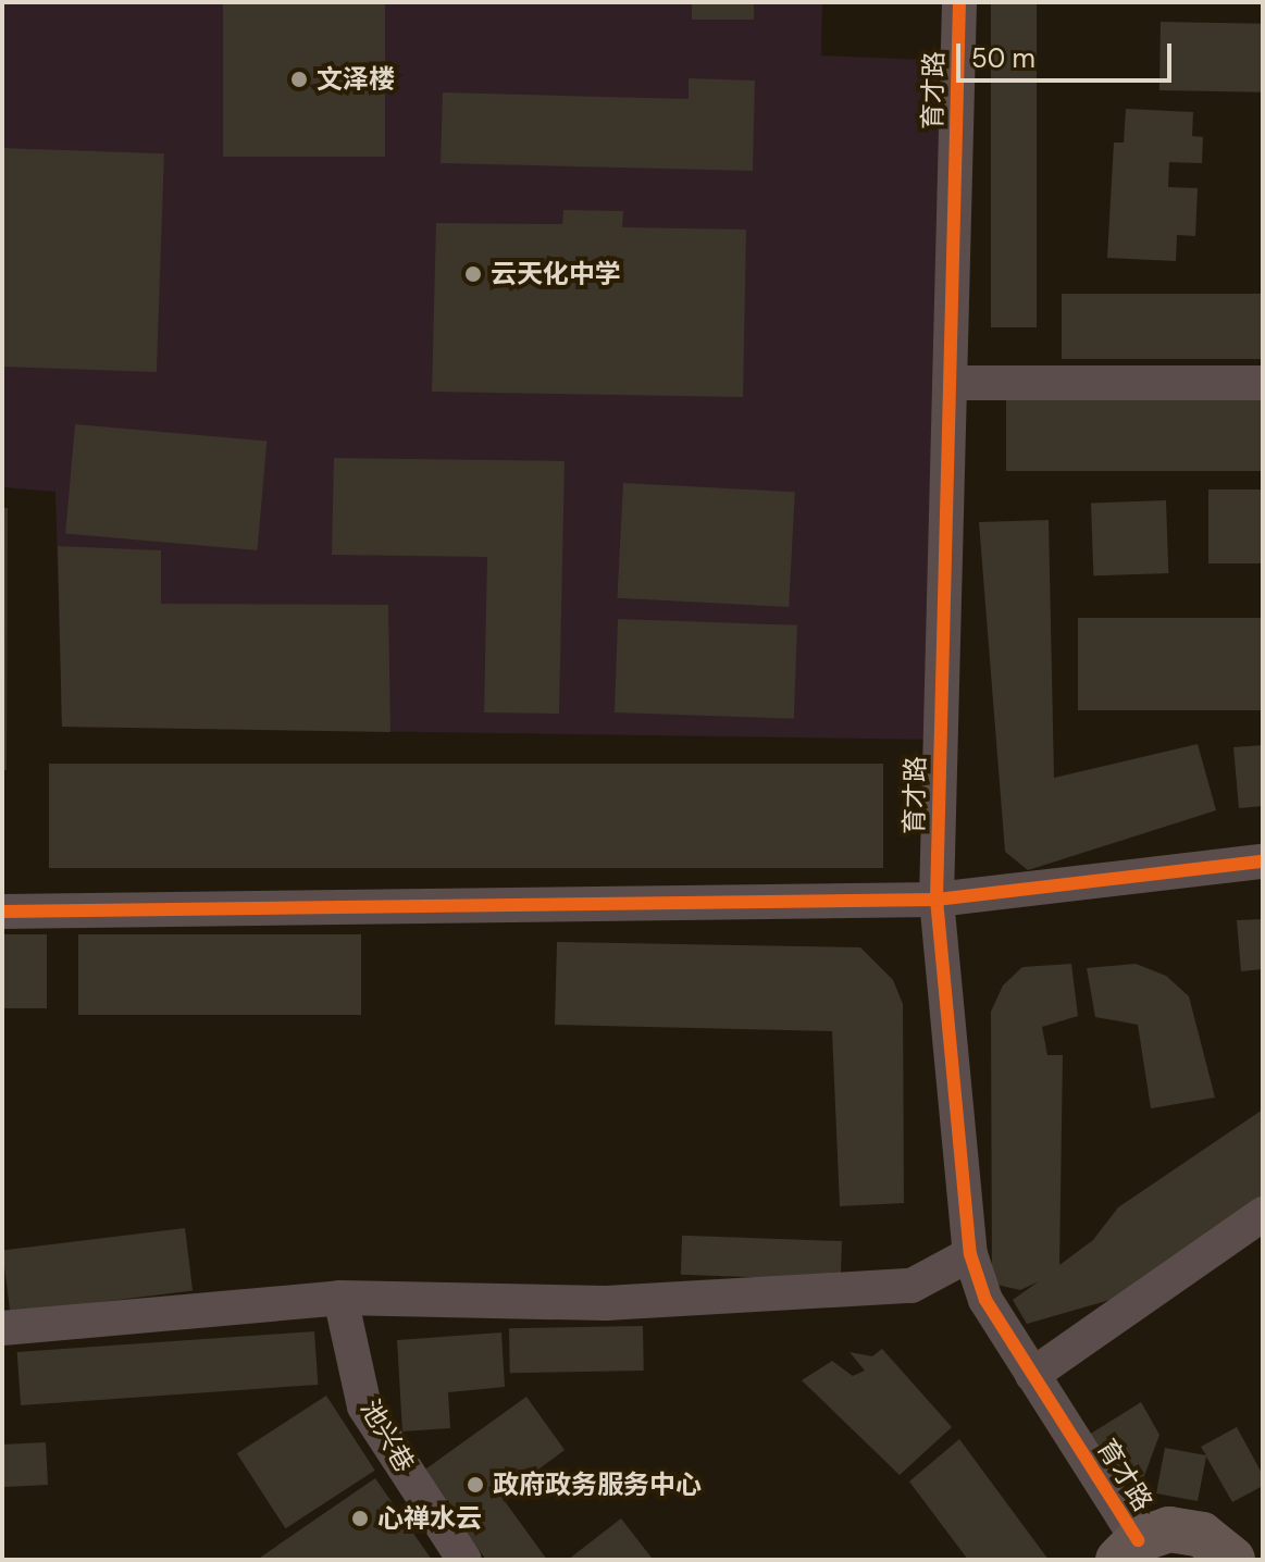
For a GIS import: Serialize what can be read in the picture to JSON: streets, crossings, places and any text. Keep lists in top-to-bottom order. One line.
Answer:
{"streets":{"street":["育才路","池兴巷"]},"places":["文泽楼","云天化中学","政府政务服务中心","心禅水云"],"scale_bar":"50 m"}
